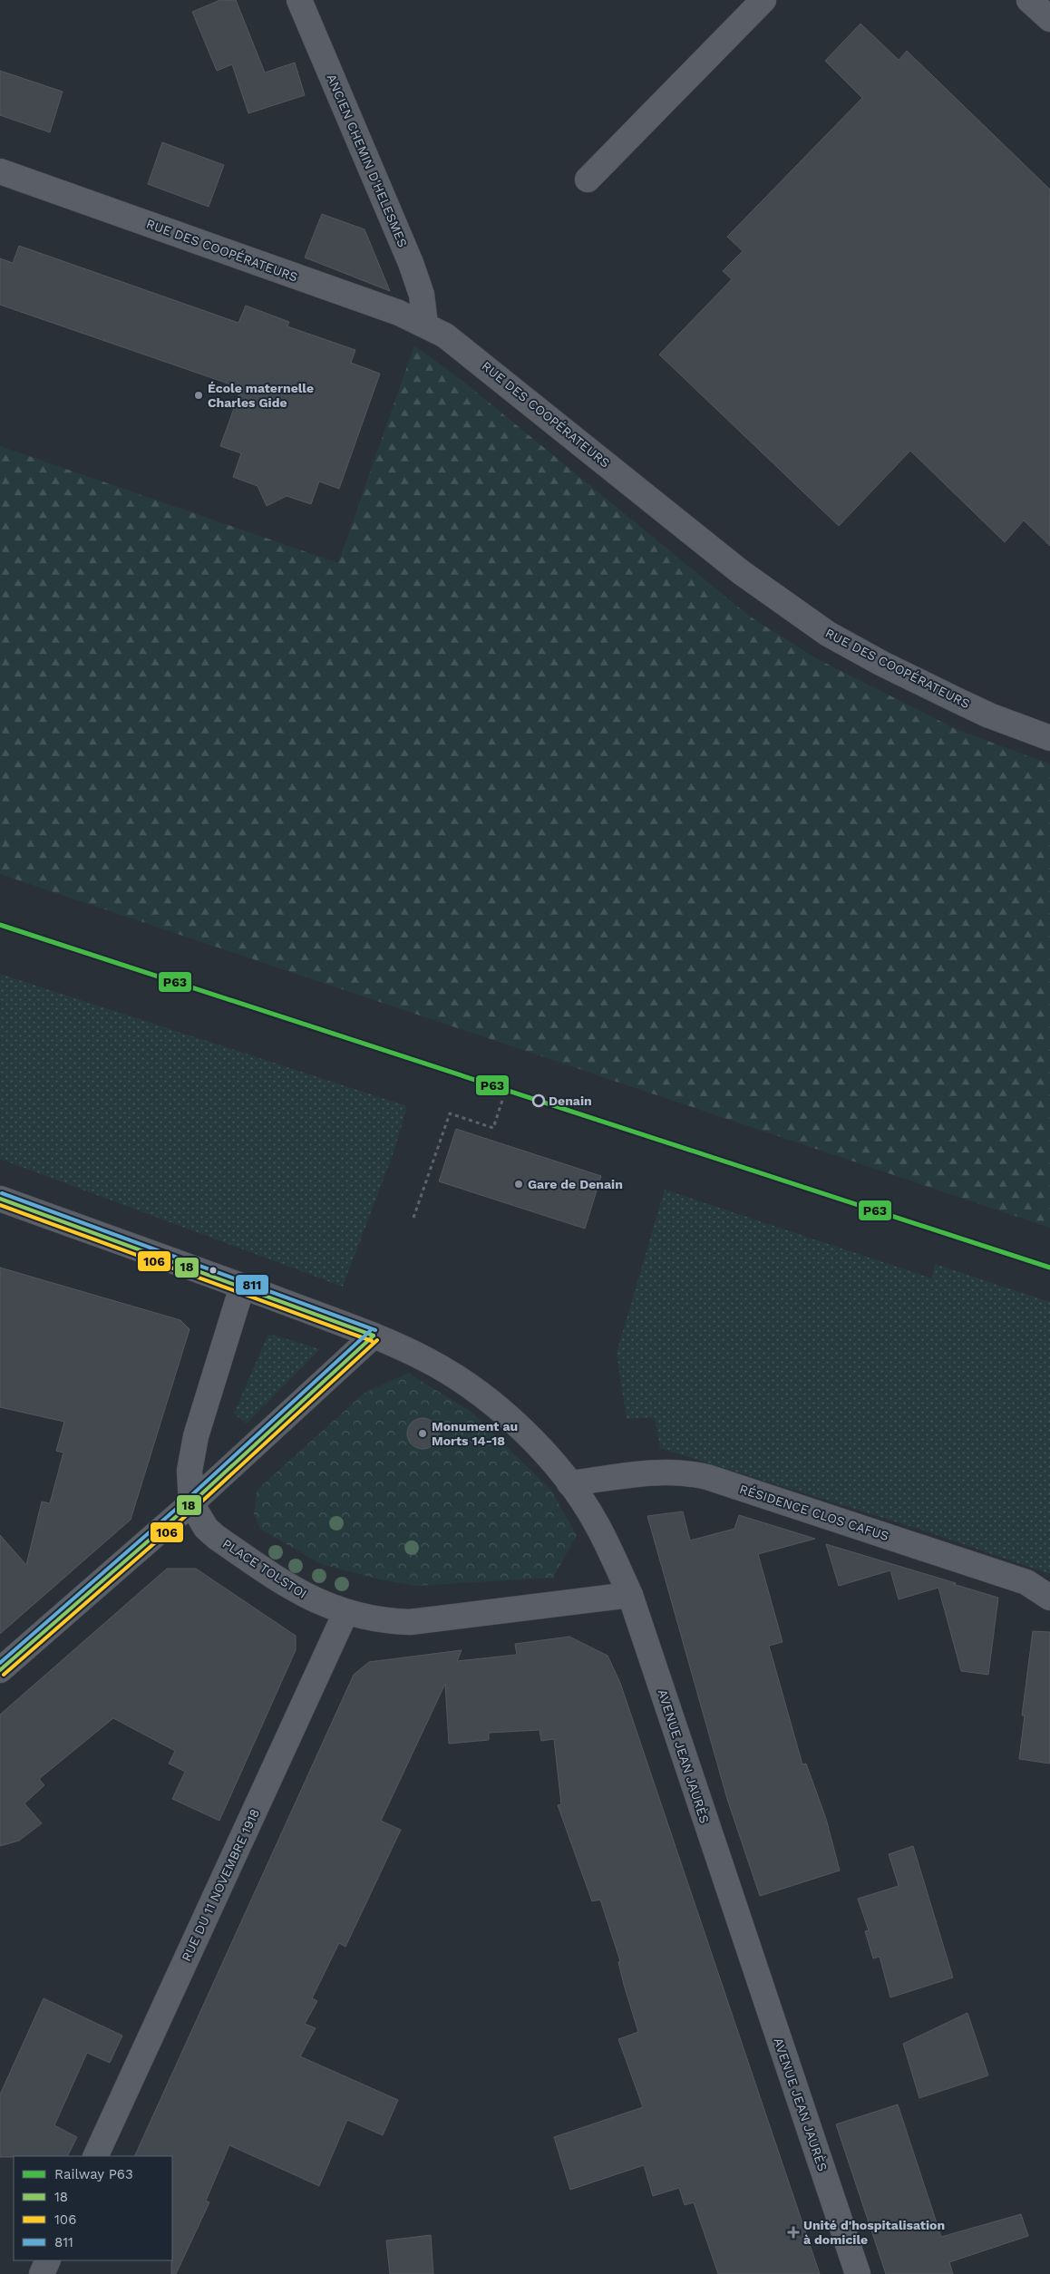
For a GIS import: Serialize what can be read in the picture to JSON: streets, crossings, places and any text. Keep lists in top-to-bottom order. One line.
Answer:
{"streets":{"street":["ANCIEN CHEMIN D'HELESMES","RUE DES COOPÉRATEURS","RÉSIDENCE CLOS CAFUS","PLACE TOLSTOI","AVENUE JEAN JAURÈS","RUE DU 11 NOVEMBRE 1918"]},"crossings":[["ANCIEN CHEMIN D'HELESMES","RUE DES COOPÉRATEURS"],["RÉSIDENCE CLOS CAFUS","AVENUE JEAN JAURÈS"],["PLACE TOLSTOI","AVENUE JEAN JAURÈS"],["PLACE TOLSTOI","RUE DU 11 NOVEMBRE 1918"]],"places":{"other":["École maternelle Charles Gide","Denain","Gare de Denain","Monument au Morts 14-18"],"health":["Unité d'hospitalisation à domicile"]},"lines":["rail line P63","transit line 811","transit line 18","transit line 106"],"legend":["Railway P63","18","106","811"]}
